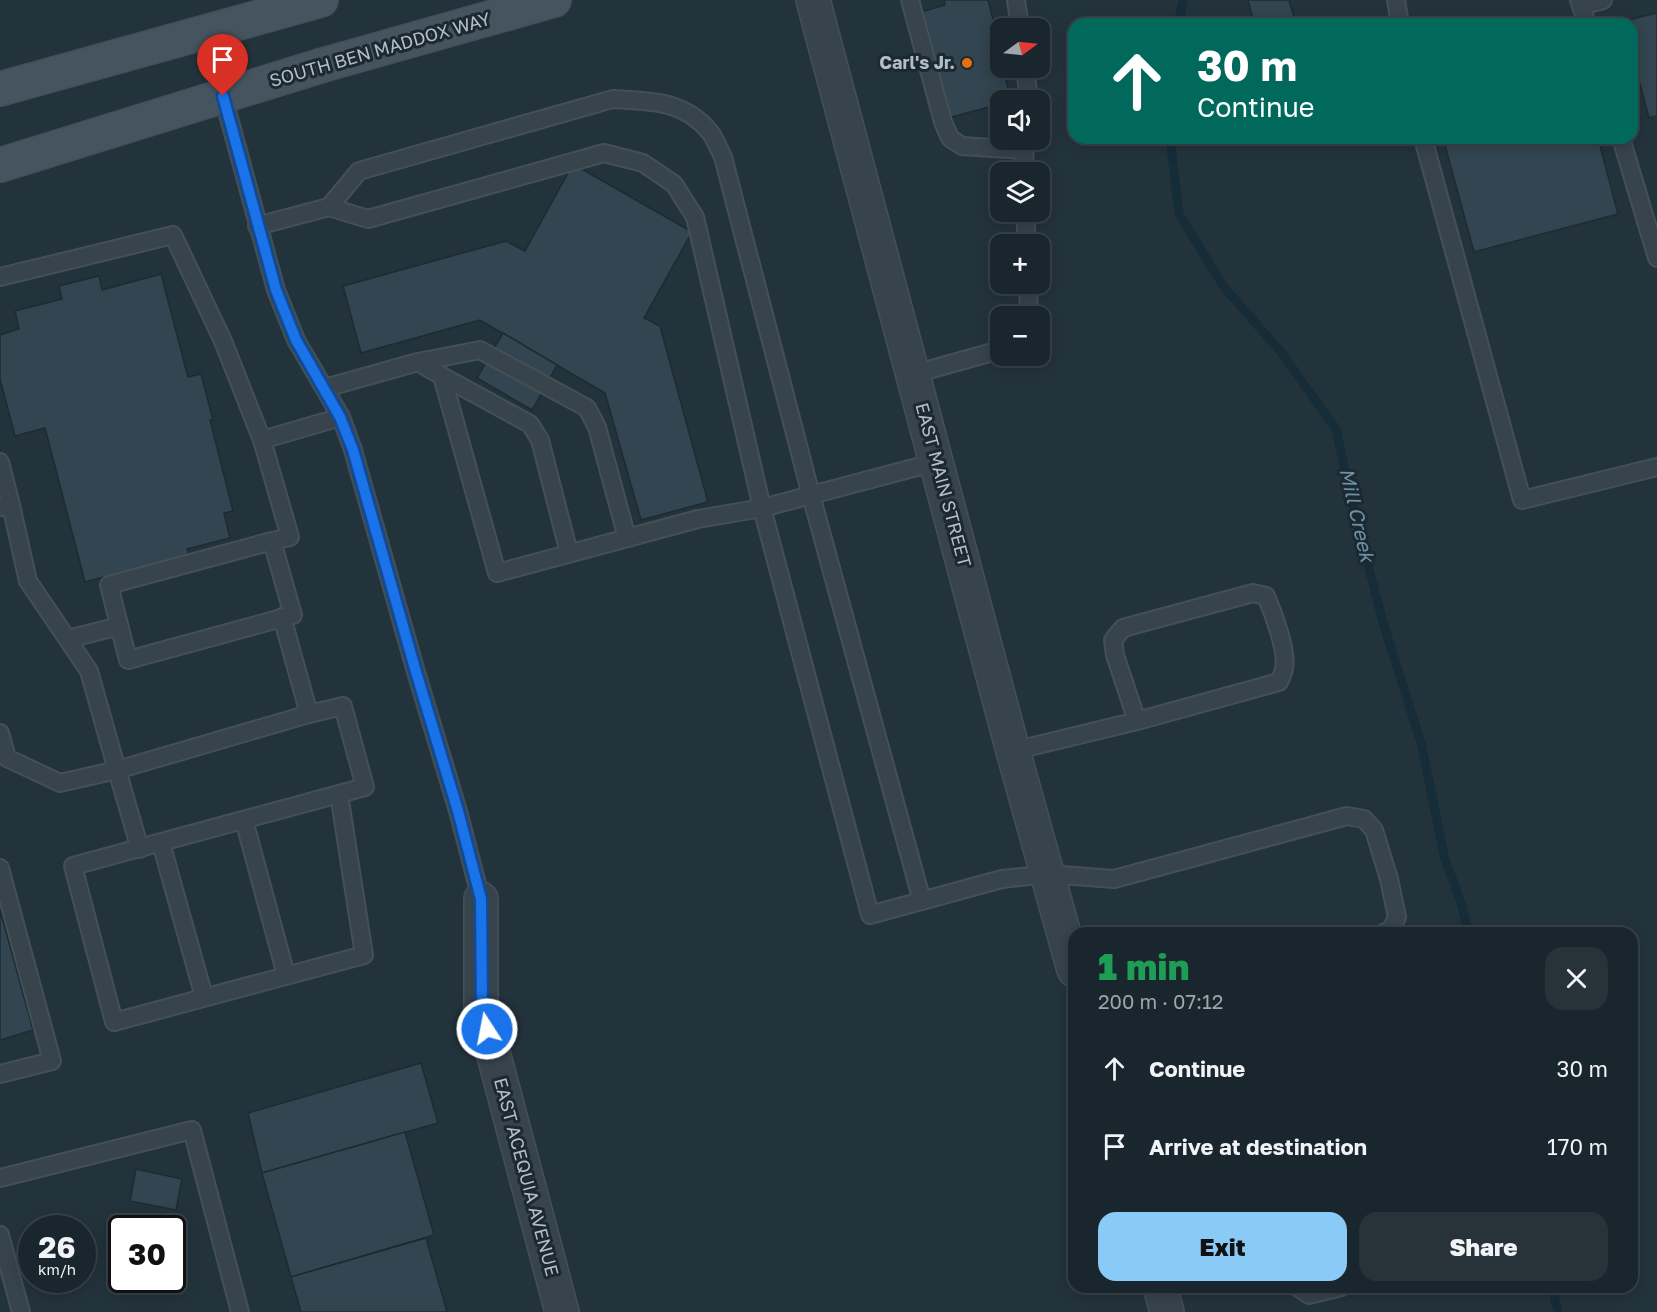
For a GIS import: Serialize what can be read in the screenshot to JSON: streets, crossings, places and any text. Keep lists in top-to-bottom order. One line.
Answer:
{"streets":{"main road":["SOUTH BEN MADDOX WAY"],"street":["EAST MAIN STREET","EAST ACEQUIA AVENUE"]},"water":["Mill Creek"],"places":["Carl's Jr."],"north":"right","page":{"map_buttons":["+","−"],"turn":["30 m","Continue"],"heading":["1 min","200 m · 07:12"],"list":[{"name":"Continue","value":"30 m"},{"name":"Arrive at destination","value":"170 m"}],"buttons":["Exit","Share"],"speed":"26 km/h","limit":"30"}}
